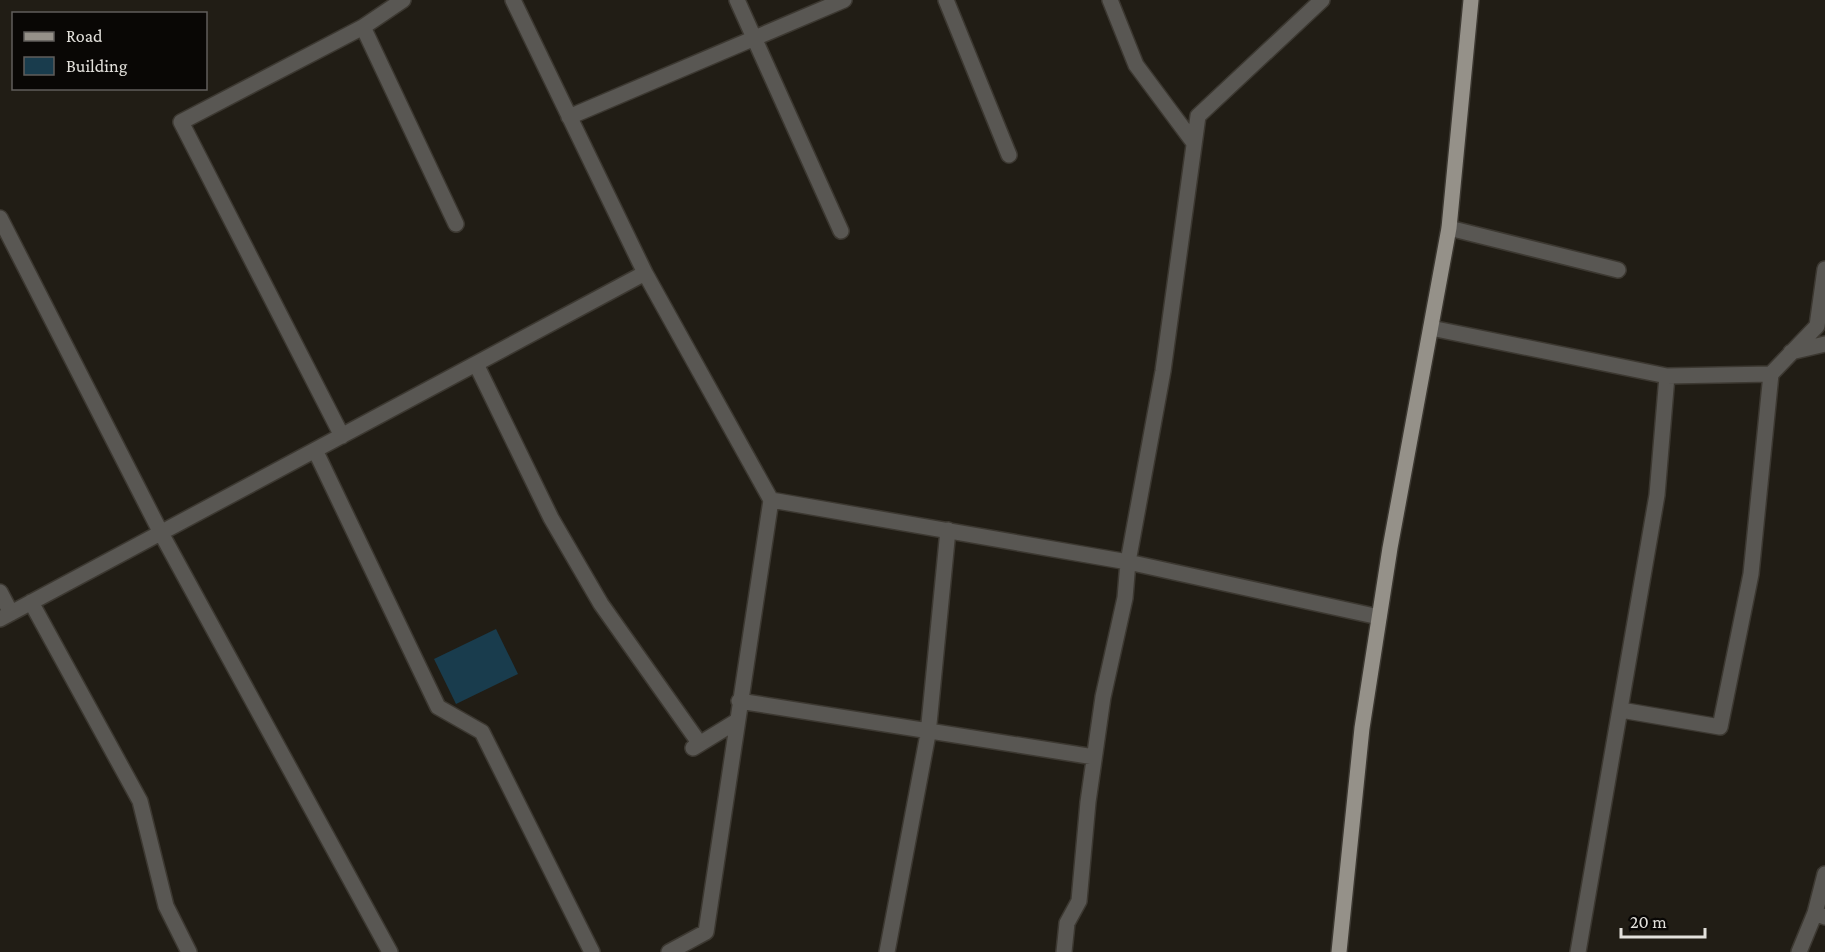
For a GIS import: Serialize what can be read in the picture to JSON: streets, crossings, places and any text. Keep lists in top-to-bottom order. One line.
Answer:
{"legend":["Road","Building"],"scale_bar":"20 m"}
